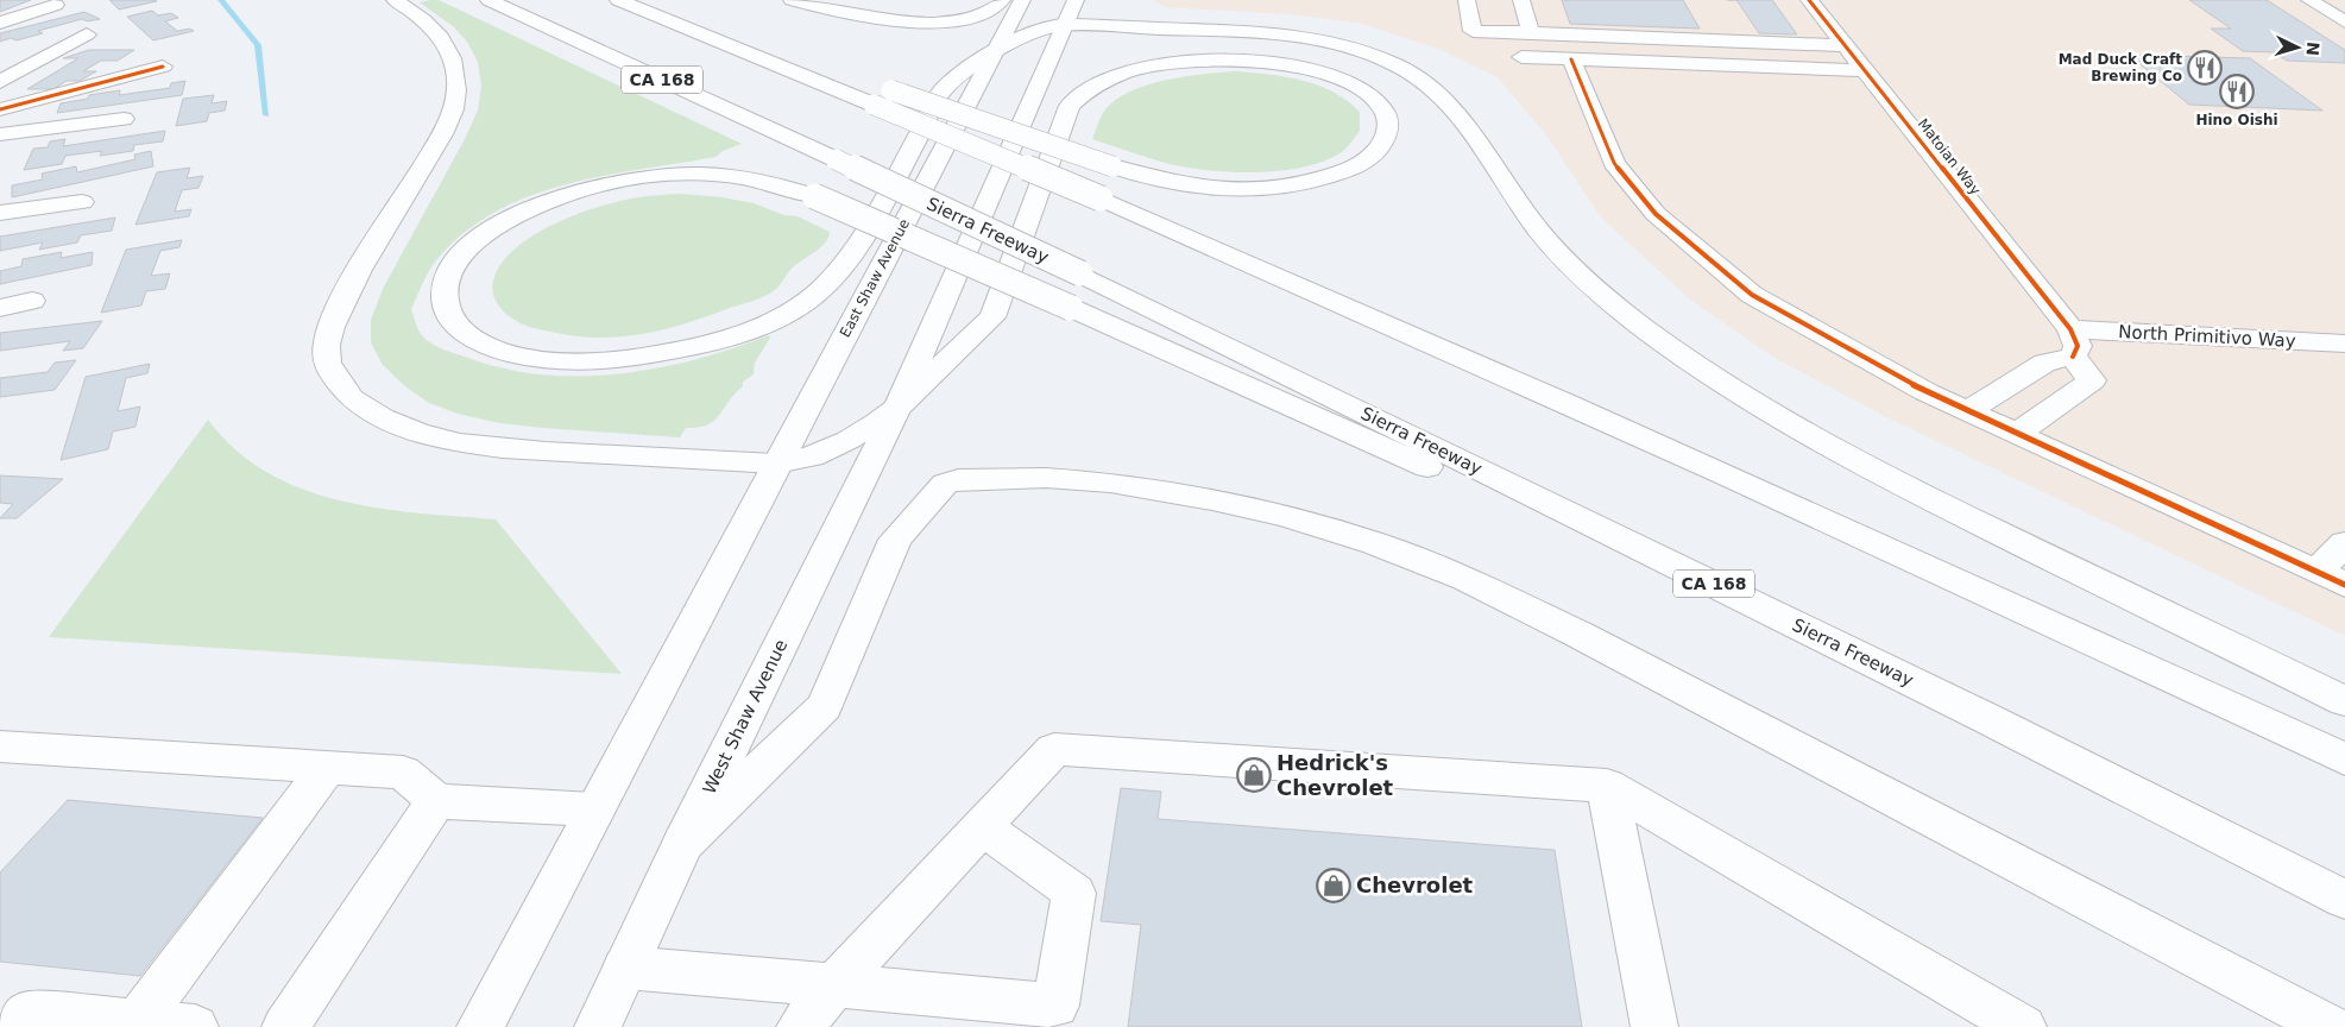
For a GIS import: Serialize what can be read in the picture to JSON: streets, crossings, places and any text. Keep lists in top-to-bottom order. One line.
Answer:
{"streets":{"main road":["CA 168","Matoian Way","Sierra Freeway","East Shaw Avenue","North Primitivo Way","West Shaw Avenue"]},"crossings":[["Matoian Way","North Primitivo Way"]],"places":{"restaurant":["Mad Duck Craft Brewing Co","Hino Oishi"],"shop":["Hedrick's Chevrolet","Chevrolet"]},"north":"right"}
